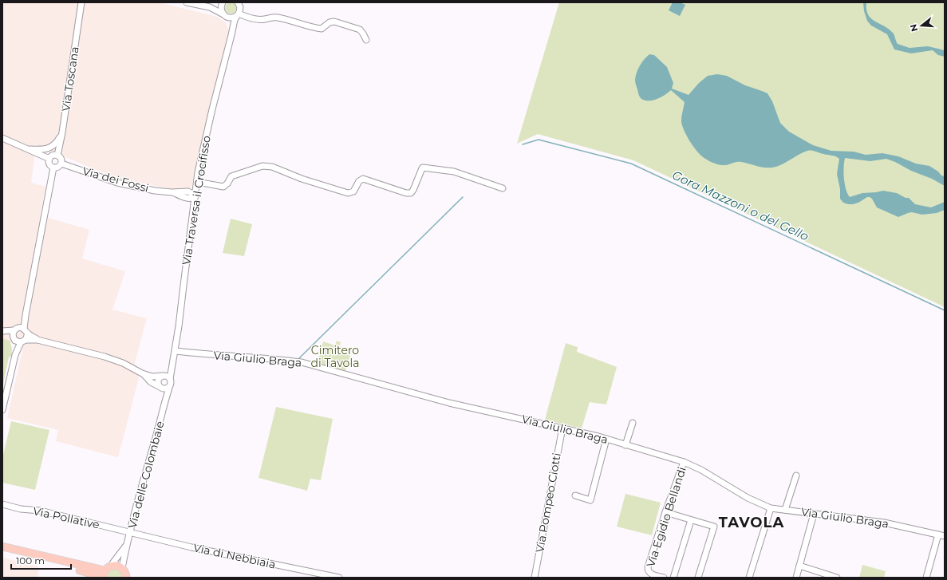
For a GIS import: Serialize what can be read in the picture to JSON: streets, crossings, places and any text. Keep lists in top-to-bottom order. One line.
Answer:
{"streets":{"street":["Via Toscana","Via dei Fossi","Via Traversa il Crocifisso","Via Giulio Braga","Via delle Colombaie","Via Pompeo Ciotti","Via Egidio Bellandi","Via Pollative","Via di Nebbiaia"]},"crossings":[["Via Toscana","Via dei Fossi"],["Via dei Fossi","Via Traversa il Crocifisso"],["Via Traversa il Crocifisso","Via Giulio Braga"],["Via Traversa il Crocifisso","Via delle Colombaie"],["Via Giulio Braga","Via Pompeo Ciotti"],["Via Giulio Braga","Via Egidio Bellandi"],["Via delle Colombaie","Via Pollative"],["Via delle Colombaie","Via di Nebbiaia"],["Via Pollative","Via di Nebbiaia"]],"districts":["TAVOLA"],"water":["Gora Mazzoni o del Gello"],"parks":["Cimitero di Tavola"],"scale_bar":"100 m","north":"left"}
